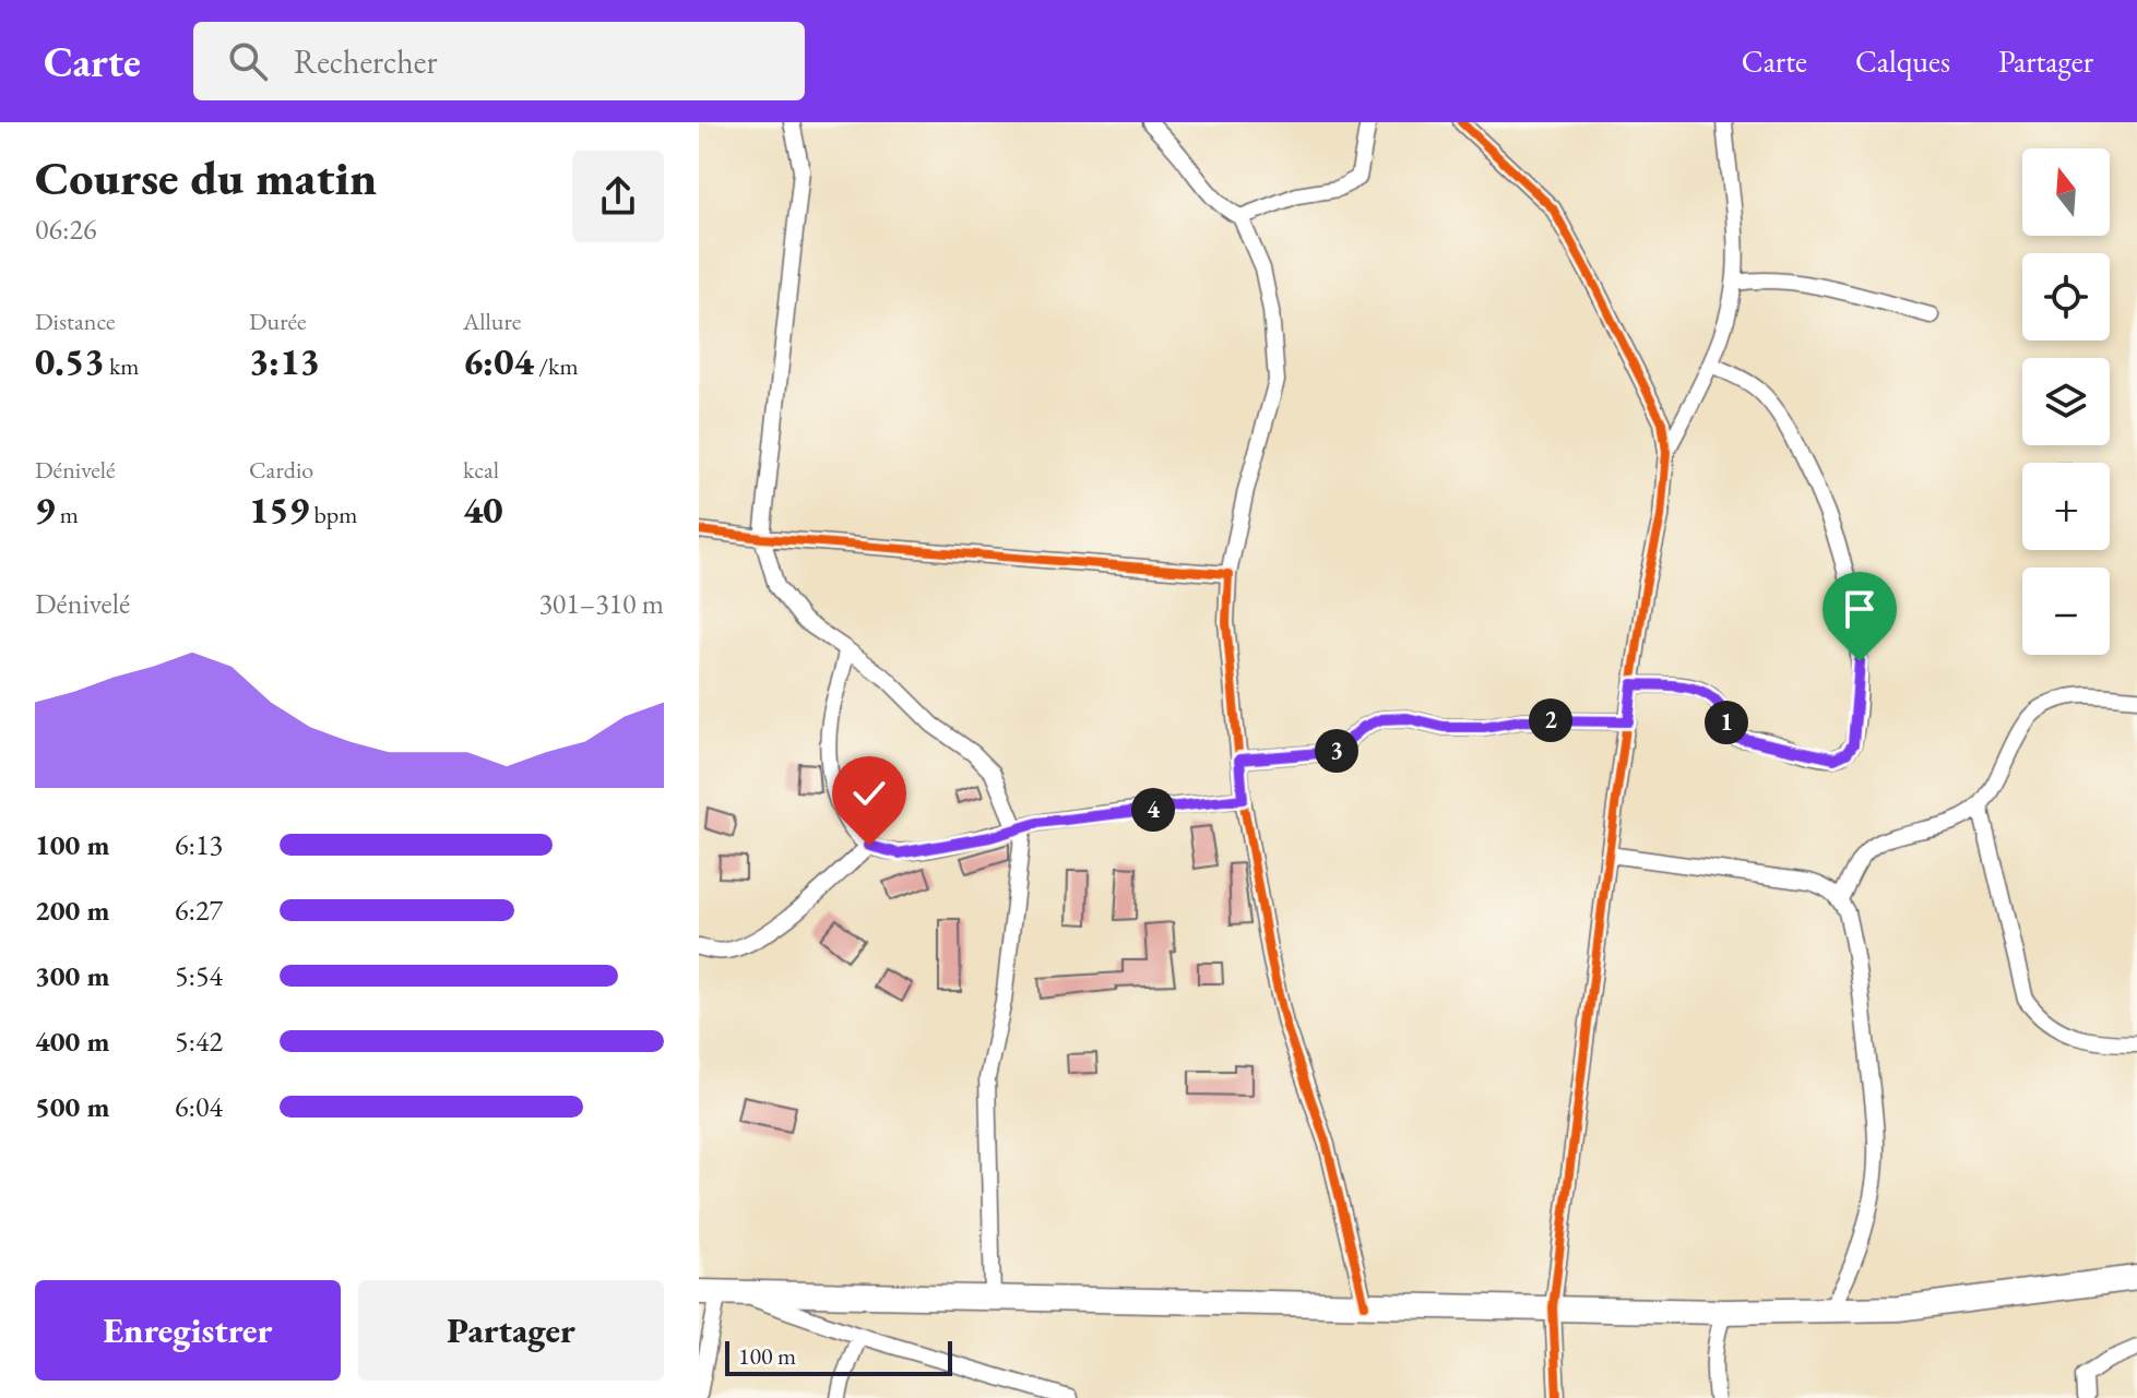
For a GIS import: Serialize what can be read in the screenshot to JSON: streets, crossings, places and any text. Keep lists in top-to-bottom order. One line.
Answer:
{"scale_bar":"100 m","north":"top","page":{"header":"Carte","search":"Rechercher","nav":["Carte","Calques","Partager"],"heading":["Course du matin","06:26"],"map_buttons":["+","−"],"stats":[["Distance","0.53 km"],["Durée","3:13"],["Allure","6:04 /km"],["Dénivelé","9 m"],["Cardio","159 bpm"],["kcal","40"]],"chart":["Dénivelé","301–310 m"],"pins":["2","1","3","4"],"list":[{"name":"100 m","note":"6:13"},{"name":"200 m","note":"6:27"},{"name":"300 m","note":"5:54"},{"name":"400 m","note":"5:42"},{"name":"500 m","note":"6:04"}],"buttons":["Enregistrer","Partager"],"scale":"100 m"}}
